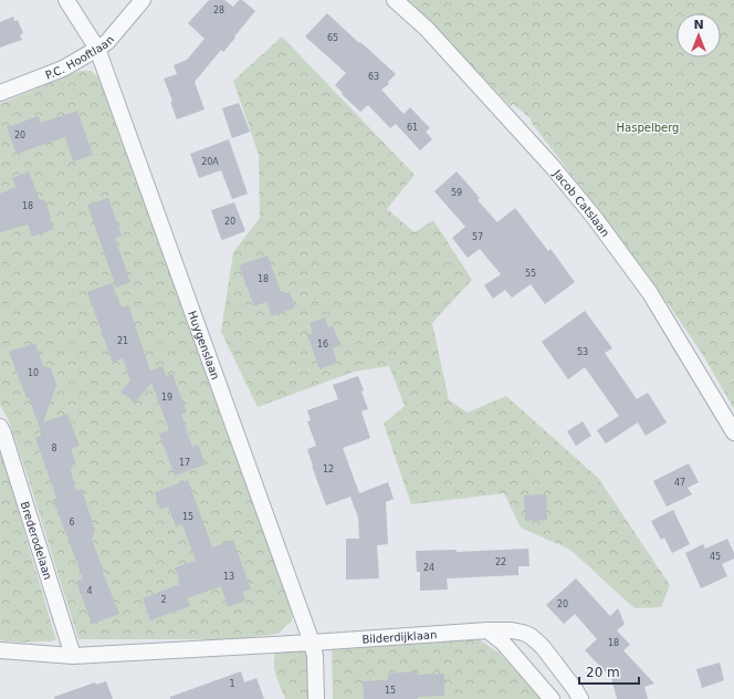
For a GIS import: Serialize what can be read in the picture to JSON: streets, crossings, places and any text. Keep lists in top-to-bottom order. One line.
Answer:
{"streets":{"street":["P.C. Hooftlaan","Jacob Catslaan","Huygenslaan","Brederodelaan","Bilderdijklaan"]},"crossings":[["P.C. Hooftlaan","Huygenslaan"],["Huygenslaan","Bilderdijklaan"]],"parks":["Haspelberg"],"house_numbers":["28","65","63","61","20","20A","59","18","20","57","55","18","21","16","53","10","19","8","17","12","47","15","6","45","22","24","13","4","2","20","18","1","15"],"scale_bar":"20 m","north":"top"}
